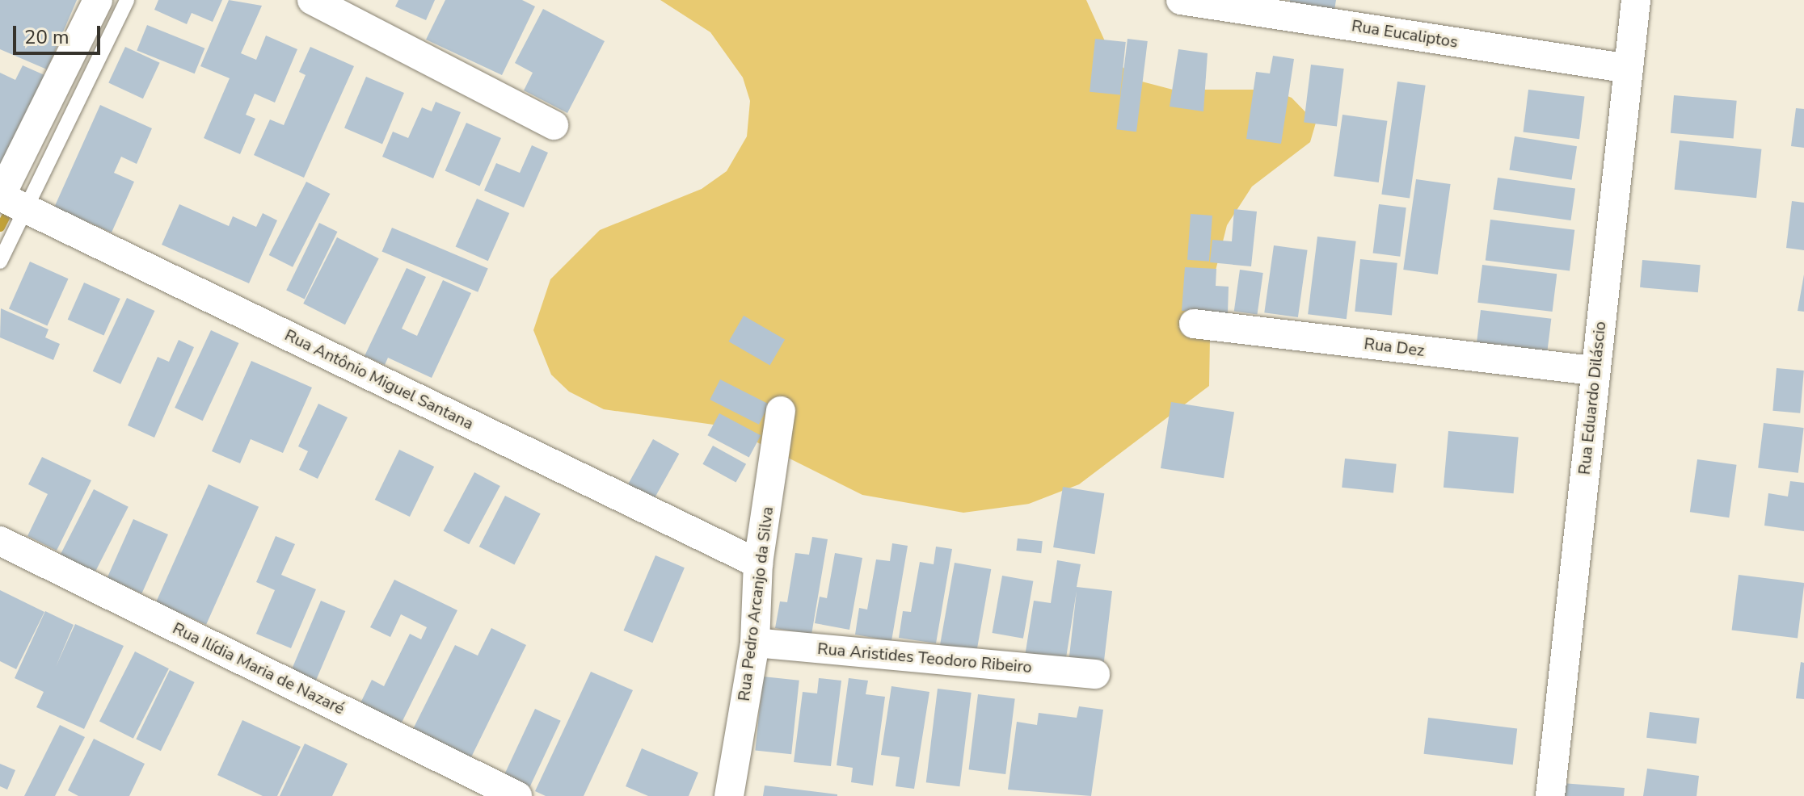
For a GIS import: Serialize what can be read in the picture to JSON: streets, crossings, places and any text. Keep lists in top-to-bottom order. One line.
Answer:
{"streets":{"street":["Rua Eucaliptos","Rua Dez","Rua Antônio Miguel Santana","Rua Eduardo Diláscio","Rua Pedro Arcanjo da Silva","Rua Aristides Teodoro Ribeiro","Rua Ilídia Maria de Nazaré"]},"crossings":[["Rua Eucaliptos","Rua Eduardo Diláscio"],["Rua Dez","Rua Eduardo Diláscio"],["Rua Antônio Miguel Santana","Rua Pedro Arcanjo da Silva"],["Rua Pedro Arcanjo da Silva","Rua Aristides Teodoro Ribeiro"]],"scale_bar":"20 m"}
